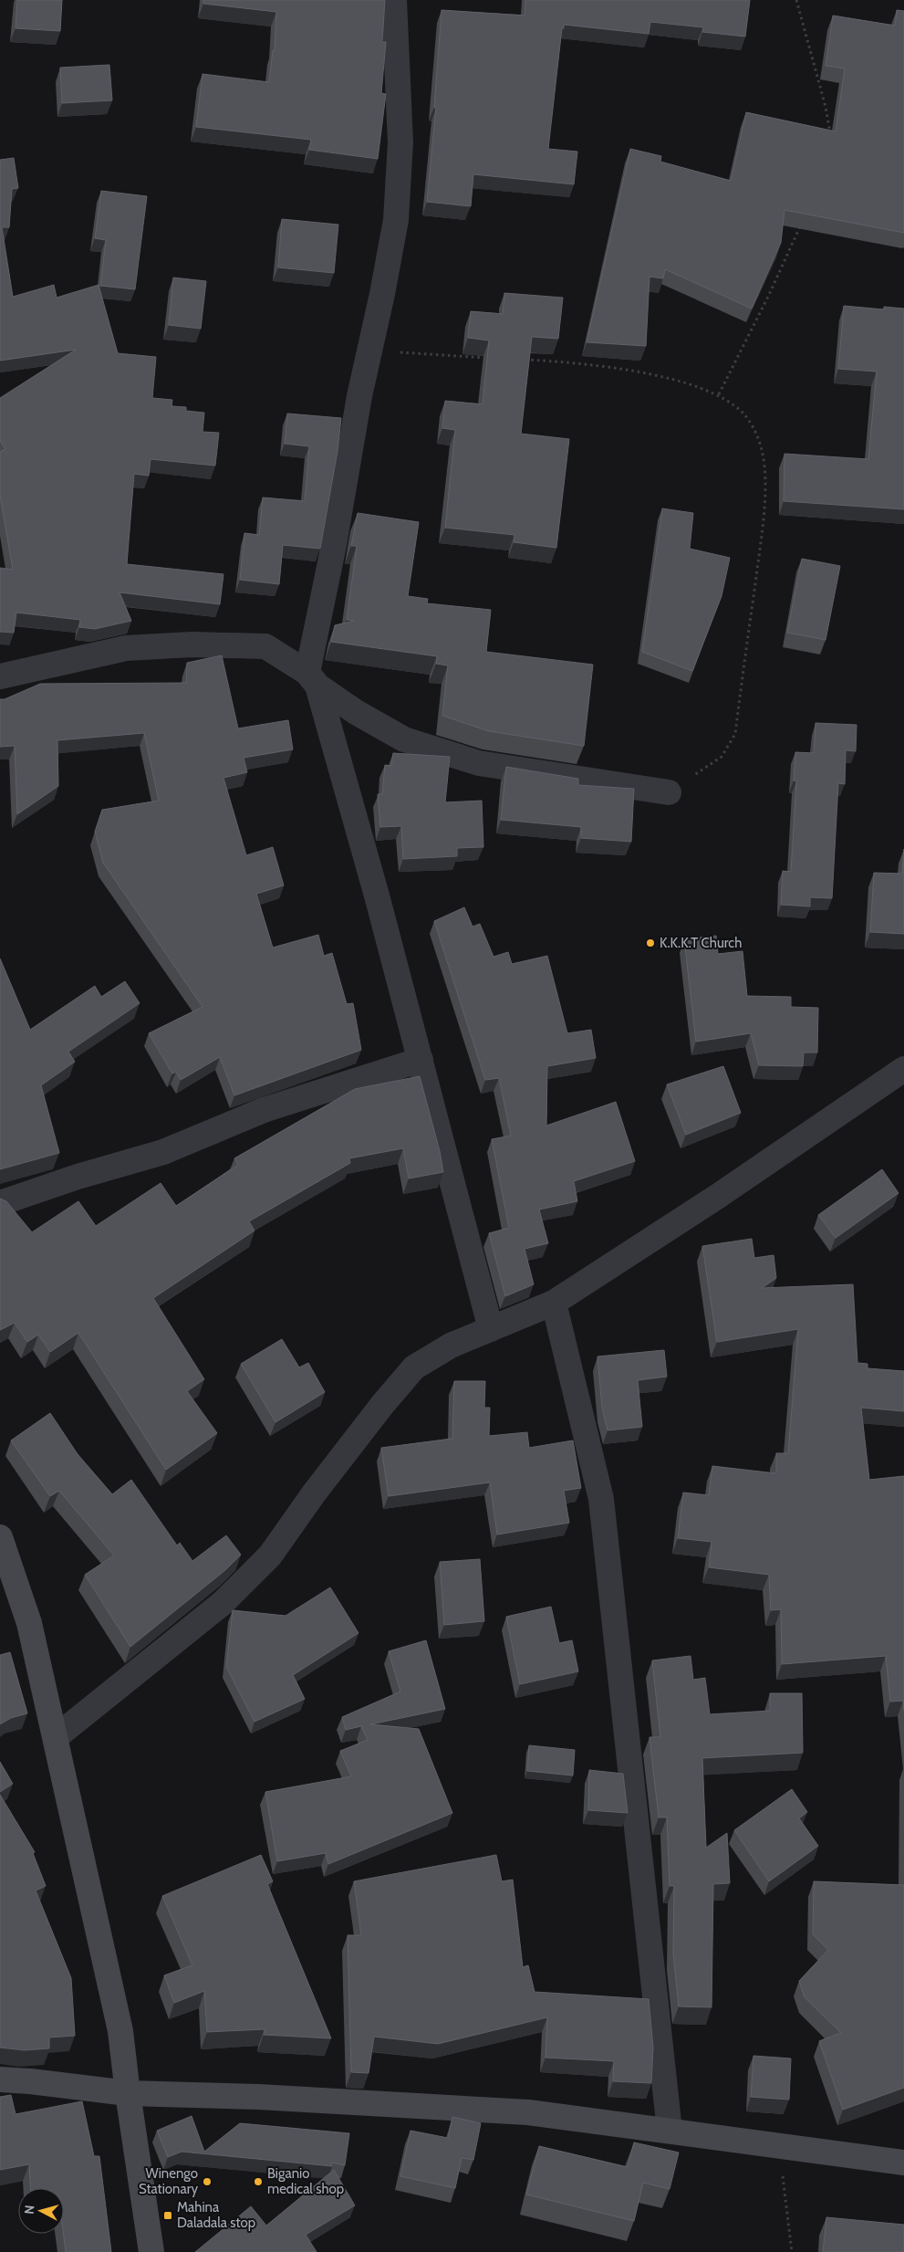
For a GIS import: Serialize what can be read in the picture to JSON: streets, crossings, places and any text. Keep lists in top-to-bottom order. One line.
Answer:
{"places":{"other":["K.K.K.T Church","Winengo Stationary","Biganio medical shop"],"transit":["Mahina Daladala stop"]},"north":"left"}
